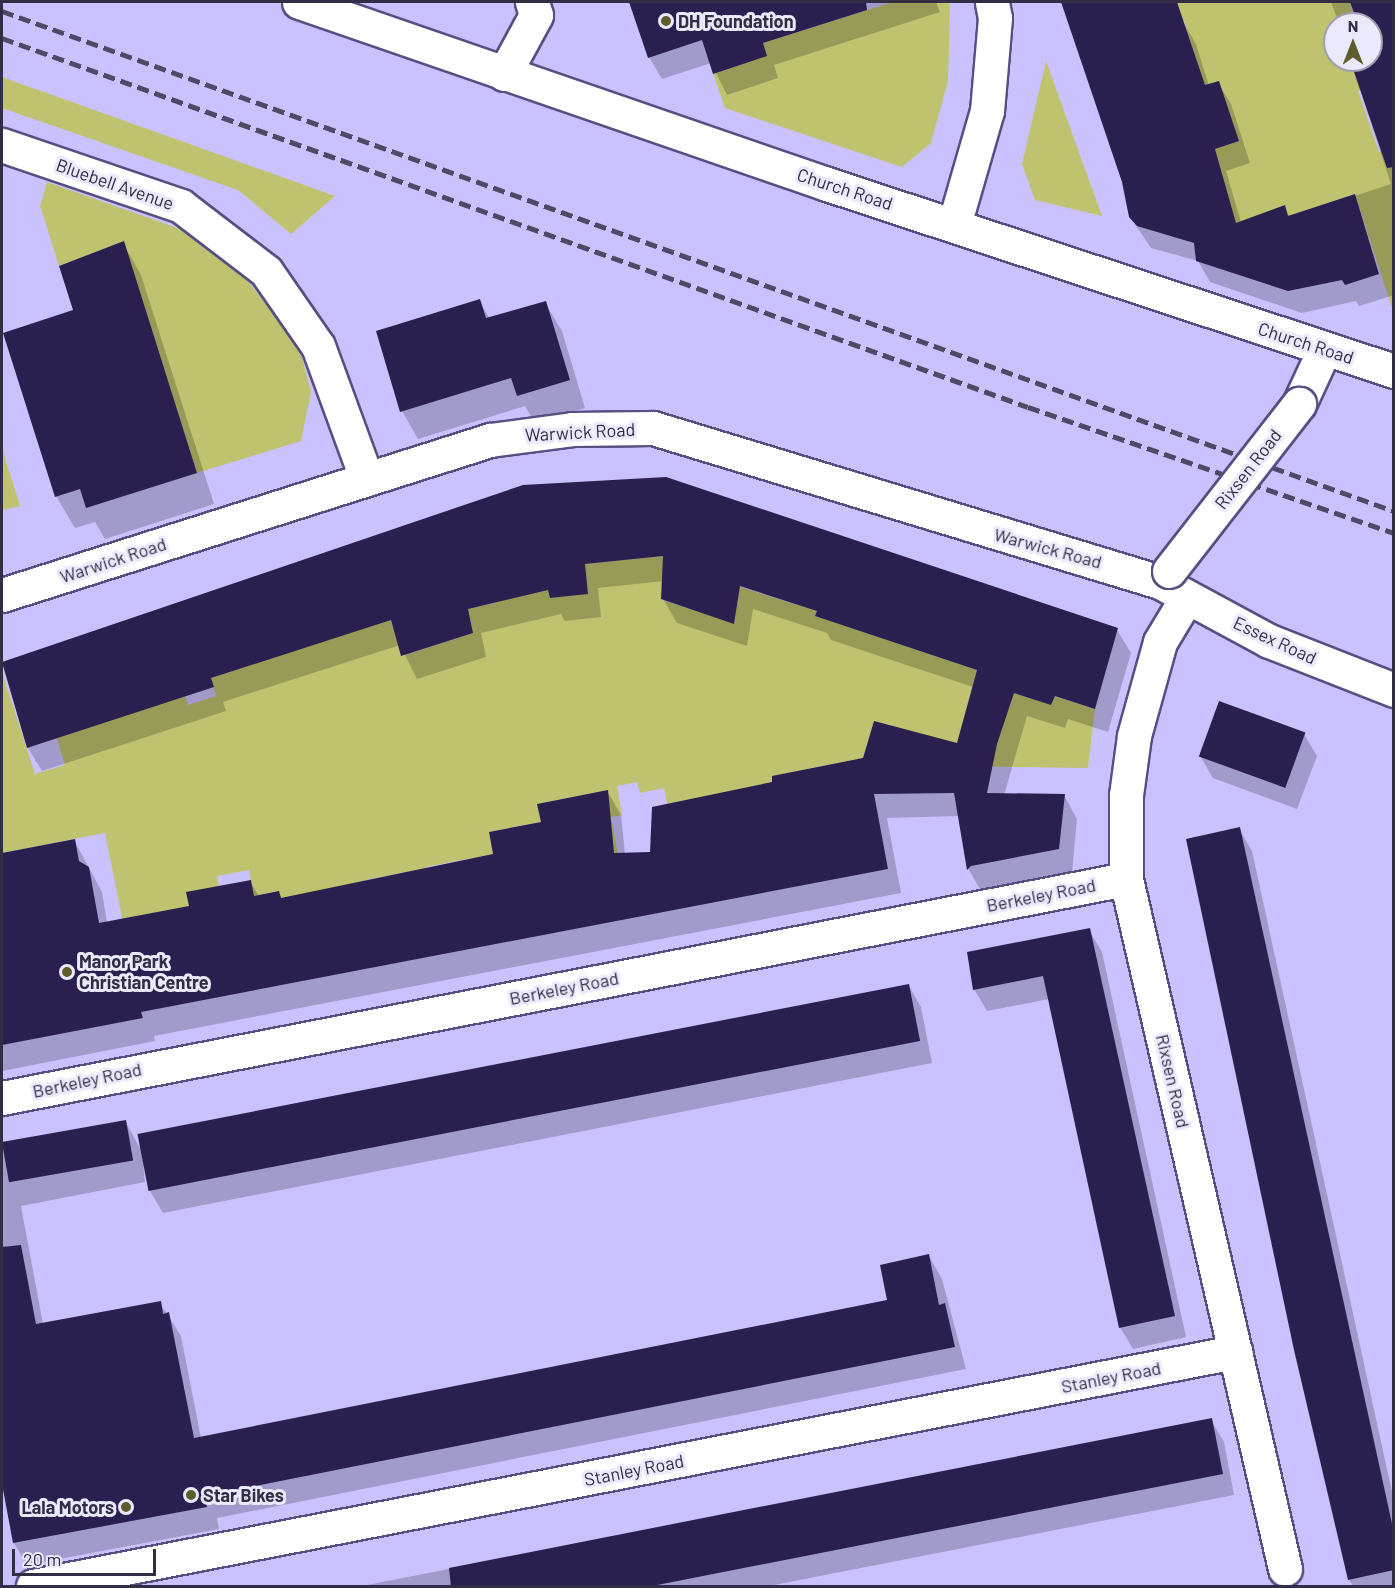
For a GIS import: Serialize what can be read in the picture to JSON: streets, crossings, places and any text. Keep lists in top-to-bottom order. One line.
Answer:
{"streets":{"street":["Bluebell Avenue","Church Road","Warwick Road","Rixsen Road","Essex Road","Berkeley Road","Stanley Road"]},"crossings":[["Bluebell Avenue","Warwick Road"],["Church Road","Rixsen Road"],["Warwick Road","Rixsen Road"],["Warwick Road","Essex Road"],["Rixsen Road","Essex Road"],["Rixsen Road","Berkeley Road"],["Rixsen Road","Stanley Road"]],"places":["DH Foundation","Manor Park Christian Centre","Star Bikes","Lala Motors"],"scale_bar":"20 m","north":"top"}
